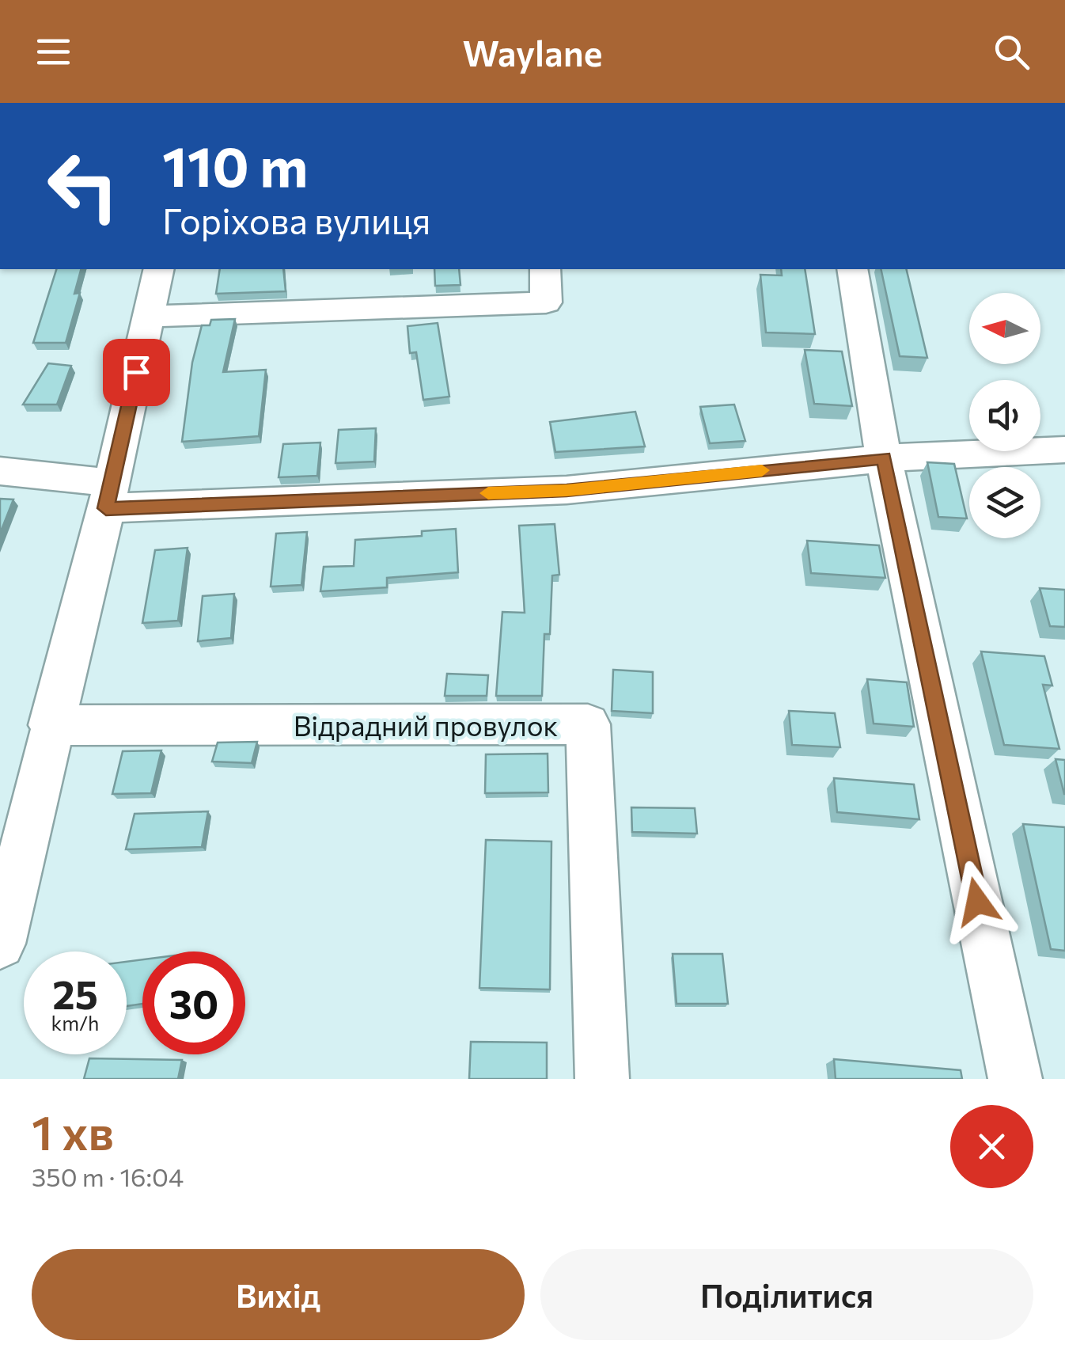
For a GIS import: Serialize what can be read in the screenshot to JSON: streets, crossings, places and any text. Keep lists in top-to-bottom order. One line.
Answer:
{"streets":{"street":["Відрадний провулок"]},"north":"left","page":{"header":"Waylane","turn":["110 m","Горіхова вулиця"],"speed":"25 km/h","limit":"30","heading":["1 хв","350 m · 16:04"],"buttons":["Вихід","Поділитися"]}}
